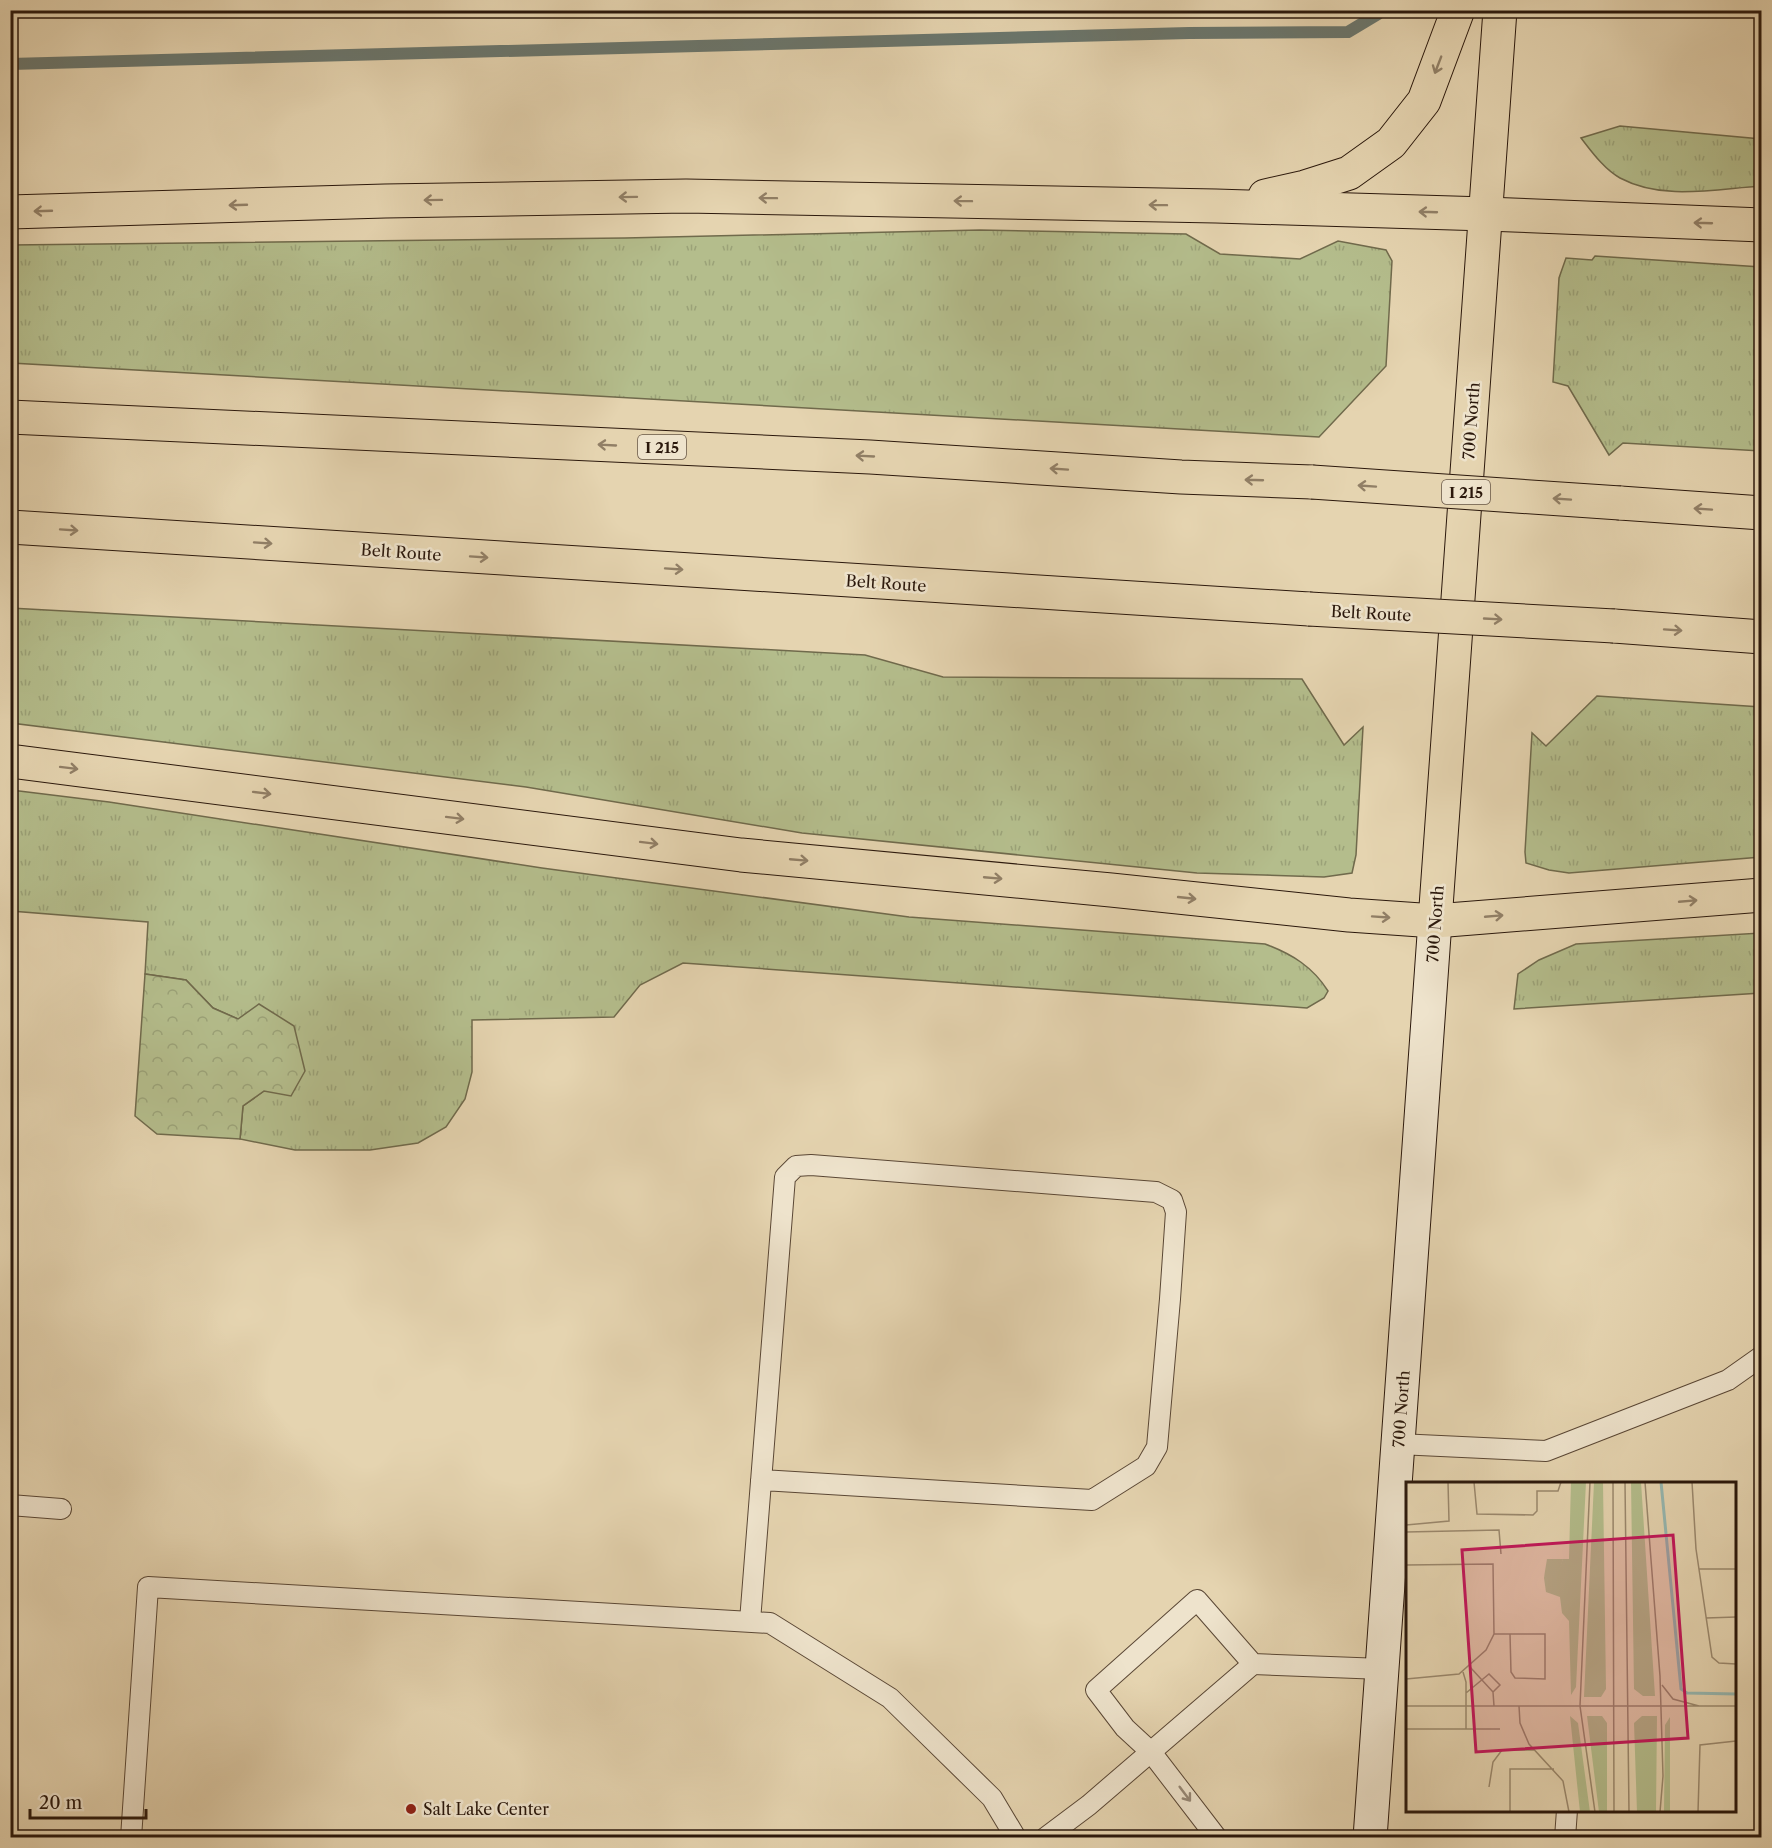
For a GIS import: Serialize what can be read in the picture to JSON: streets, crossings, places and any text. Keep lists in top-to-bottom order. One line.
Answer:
{"streets":{"main road":["700 North","I 215","Belt Route"]},"places":["Salt Lake Center"],"scale_bar":"20 m"}
